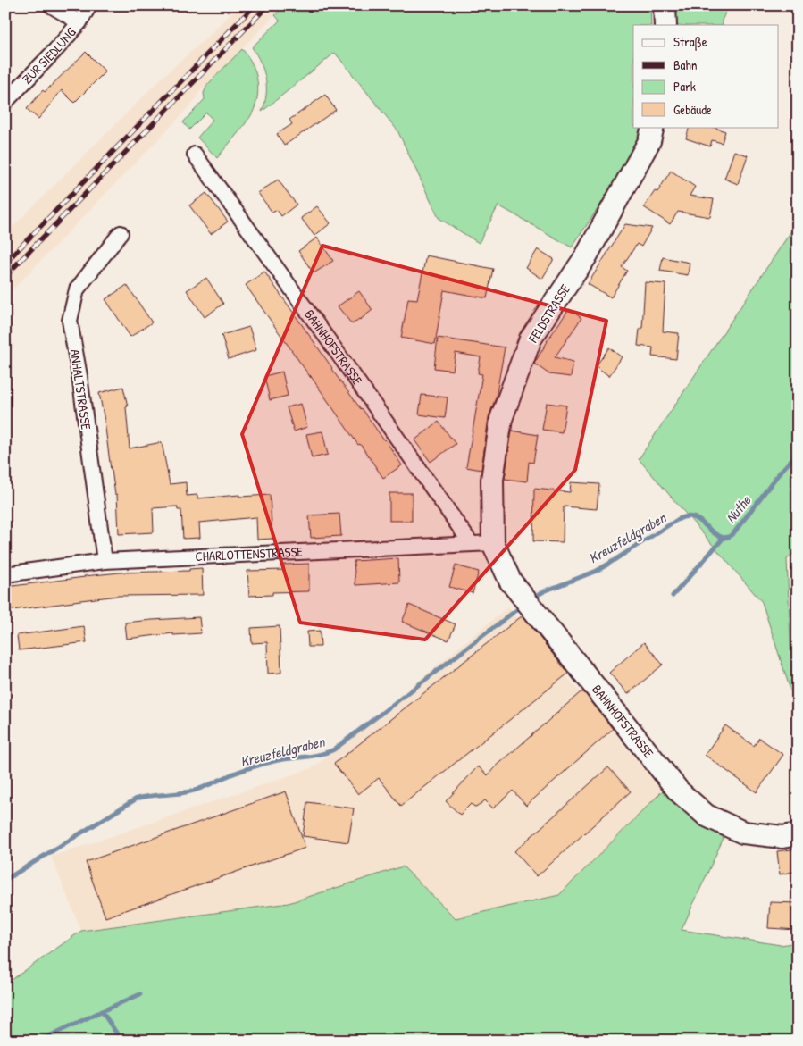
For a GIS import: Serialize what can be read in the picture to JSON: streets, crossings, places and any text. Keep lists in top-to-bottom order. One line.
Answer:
{"streets":{"street":["ZUR SIEDLUNG","FELDSTRASSE","BAHNHOFSTRASSE","ANHALTSTRASSE","CHARLOTTENSTRASSE"]},"crossings":[["FELDSTRASSE","BAHNHOFSTRASSE"],["FELDSTRASSE","CHARLOTTENSTRASSE"],["BAHNHOFSTRASSE","CHARLOTTENSTRASSE"],["ANHALTSTRASSE","CHARLOTTENSTRASSE"]],"water":["Nuthe","Kreuzfeldgraben"],"legend":["Straße","Bahn","Park","Gebäude"]}
